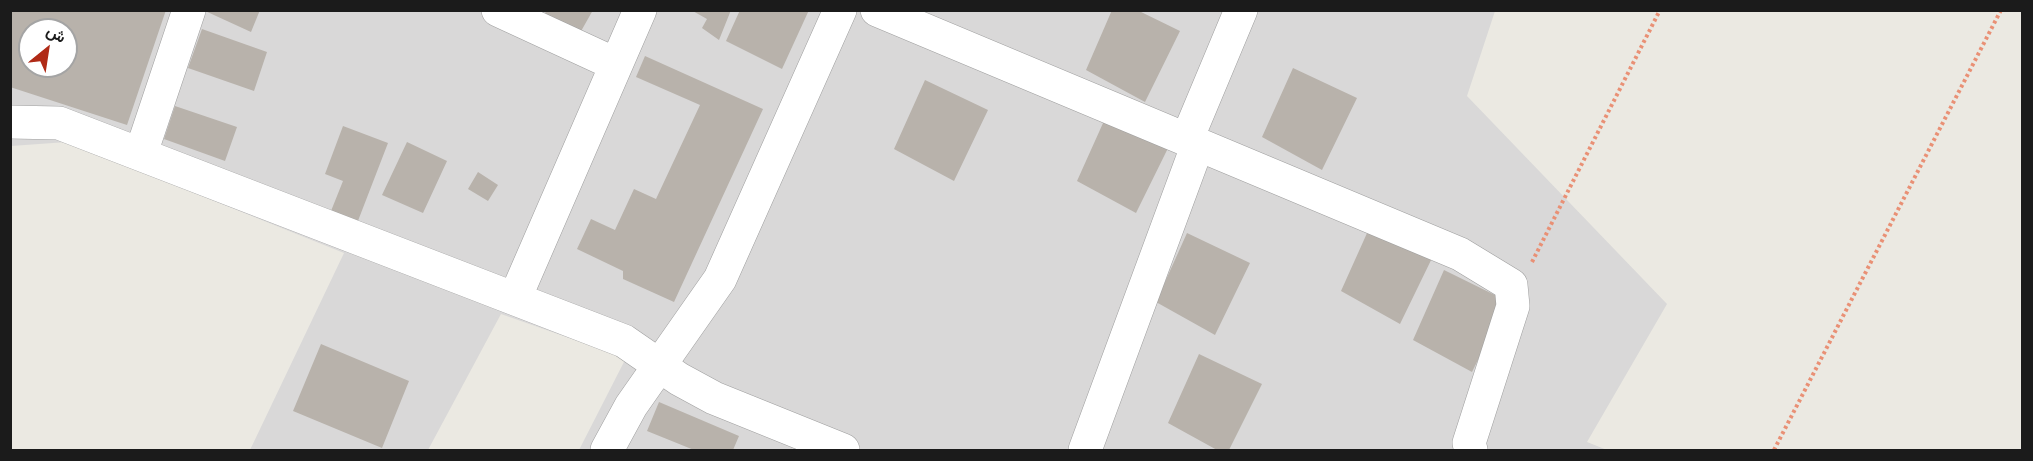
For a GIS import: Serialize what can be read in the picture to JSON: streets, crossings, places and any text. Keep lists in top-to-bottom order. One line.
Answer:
{"north":"top right"}
